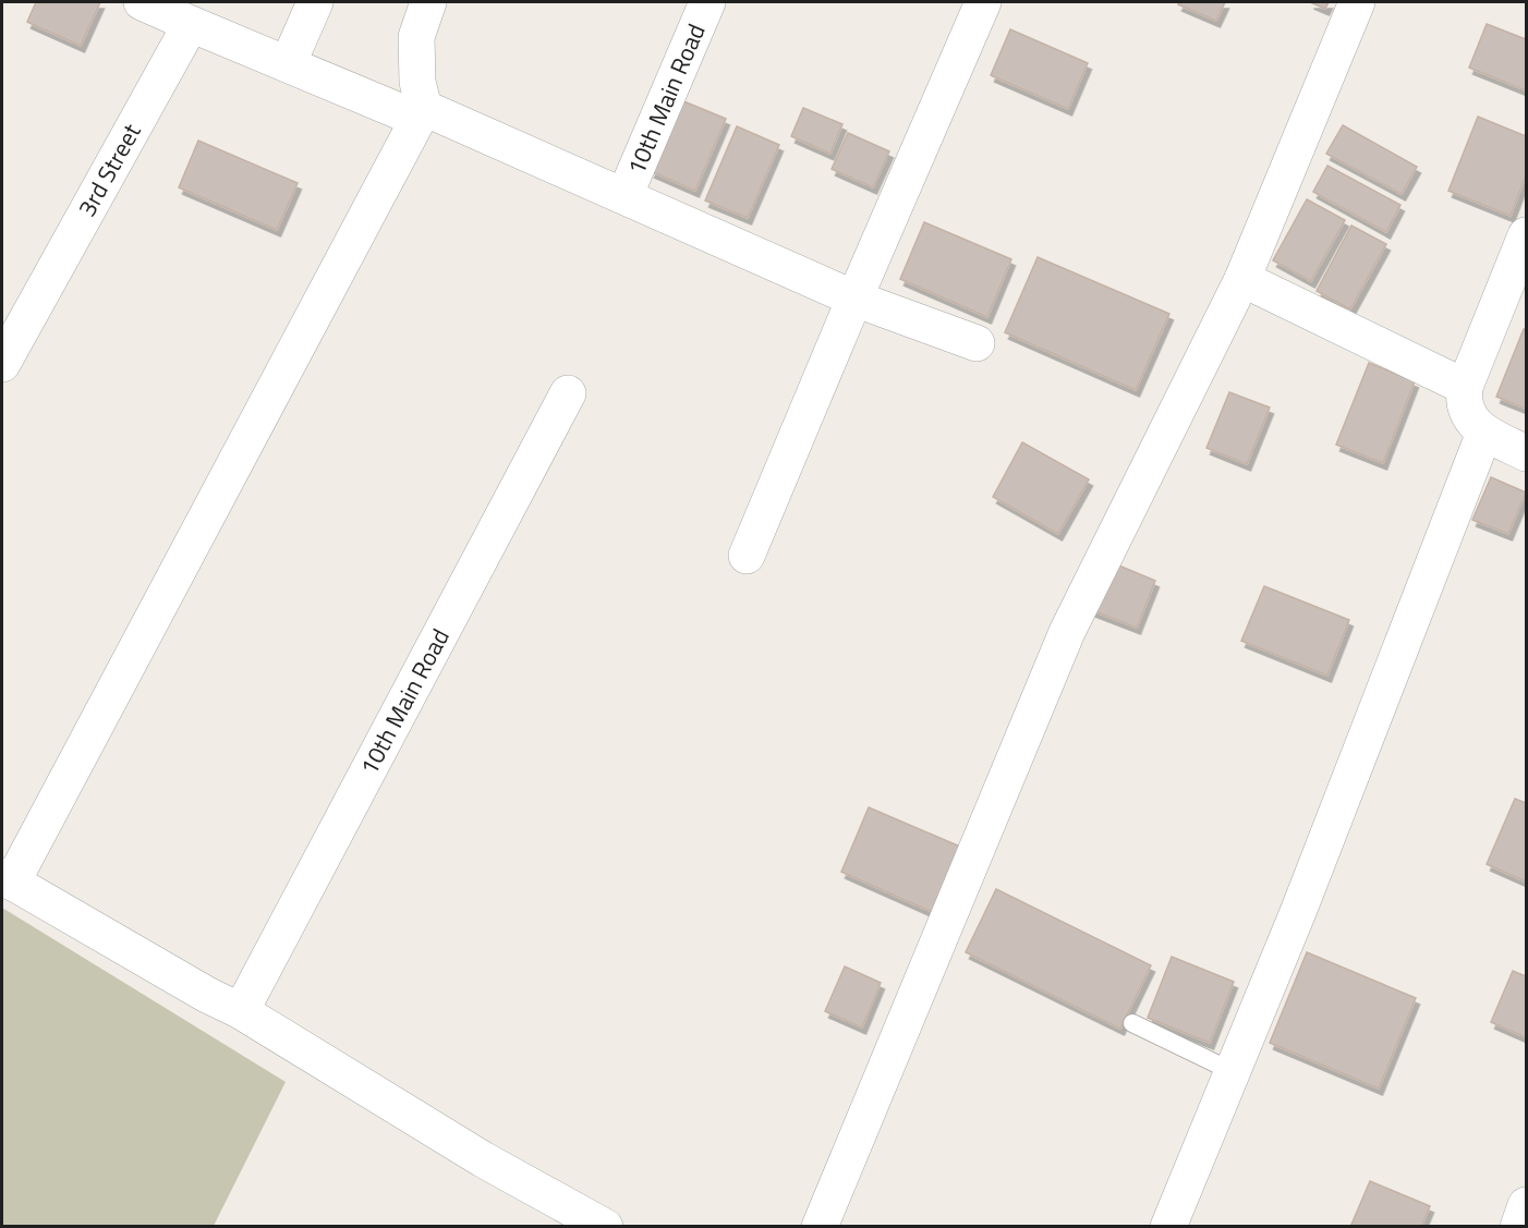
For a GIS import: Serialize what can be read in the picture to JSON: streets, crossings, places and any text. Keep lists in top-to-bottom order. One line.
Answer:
{"streets":{"street":["10th Main Road","3rd Street"]}}
